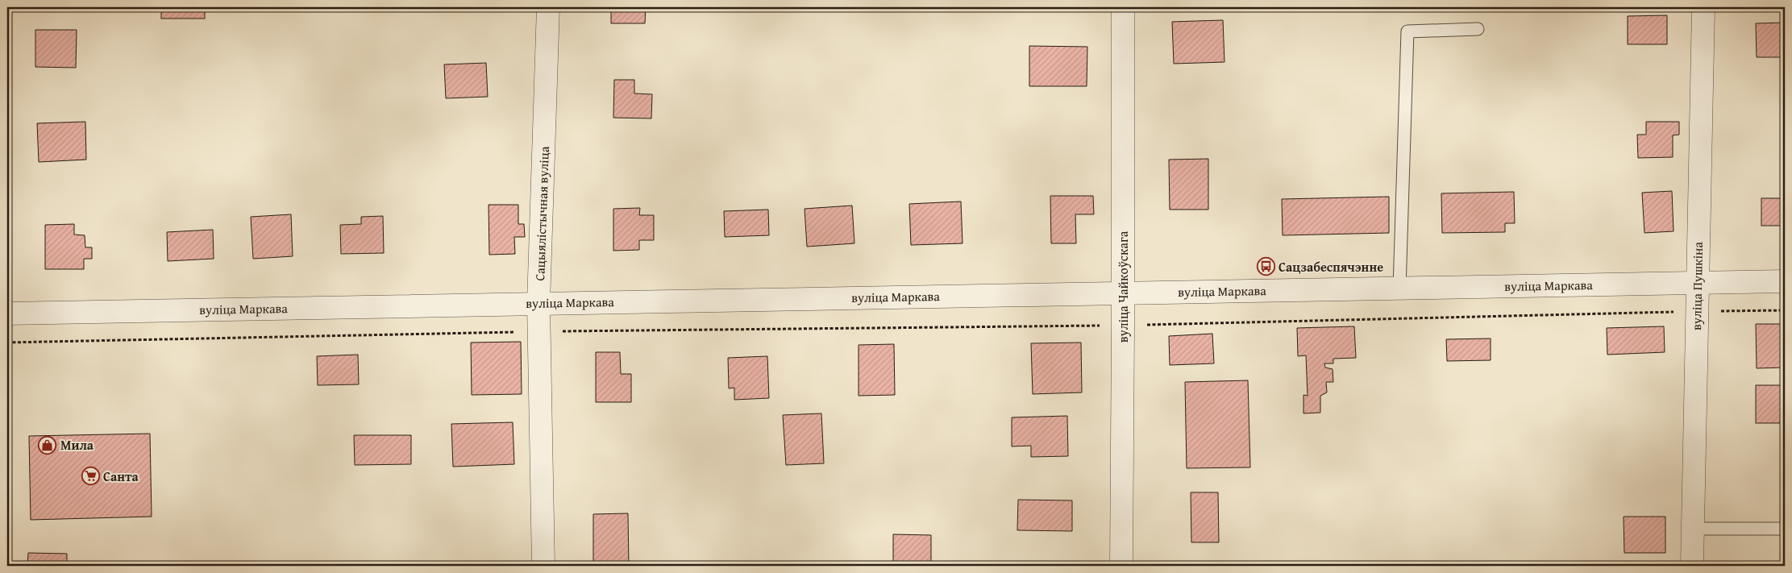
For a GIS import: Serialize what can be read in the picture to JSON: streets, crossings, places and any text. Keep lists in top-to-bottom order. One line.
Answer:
{"streets":{"street":["Сацыялістычная вуліца","вуліца Маркава","вуліца Пушкіна","вуліца Чайкоўскага"]},"crossings":[["Сацыялістычная вуліца","вуліца Маркава"],["вуліца Маркава","вуліца Пушкіна"],["вуліца Маркава","вуліца Чайкоўскага"]],"places":{"bus stop":["Сацзабеспячэнне"],"shop":["Мила"],"supermarket":["Санта"]}}
